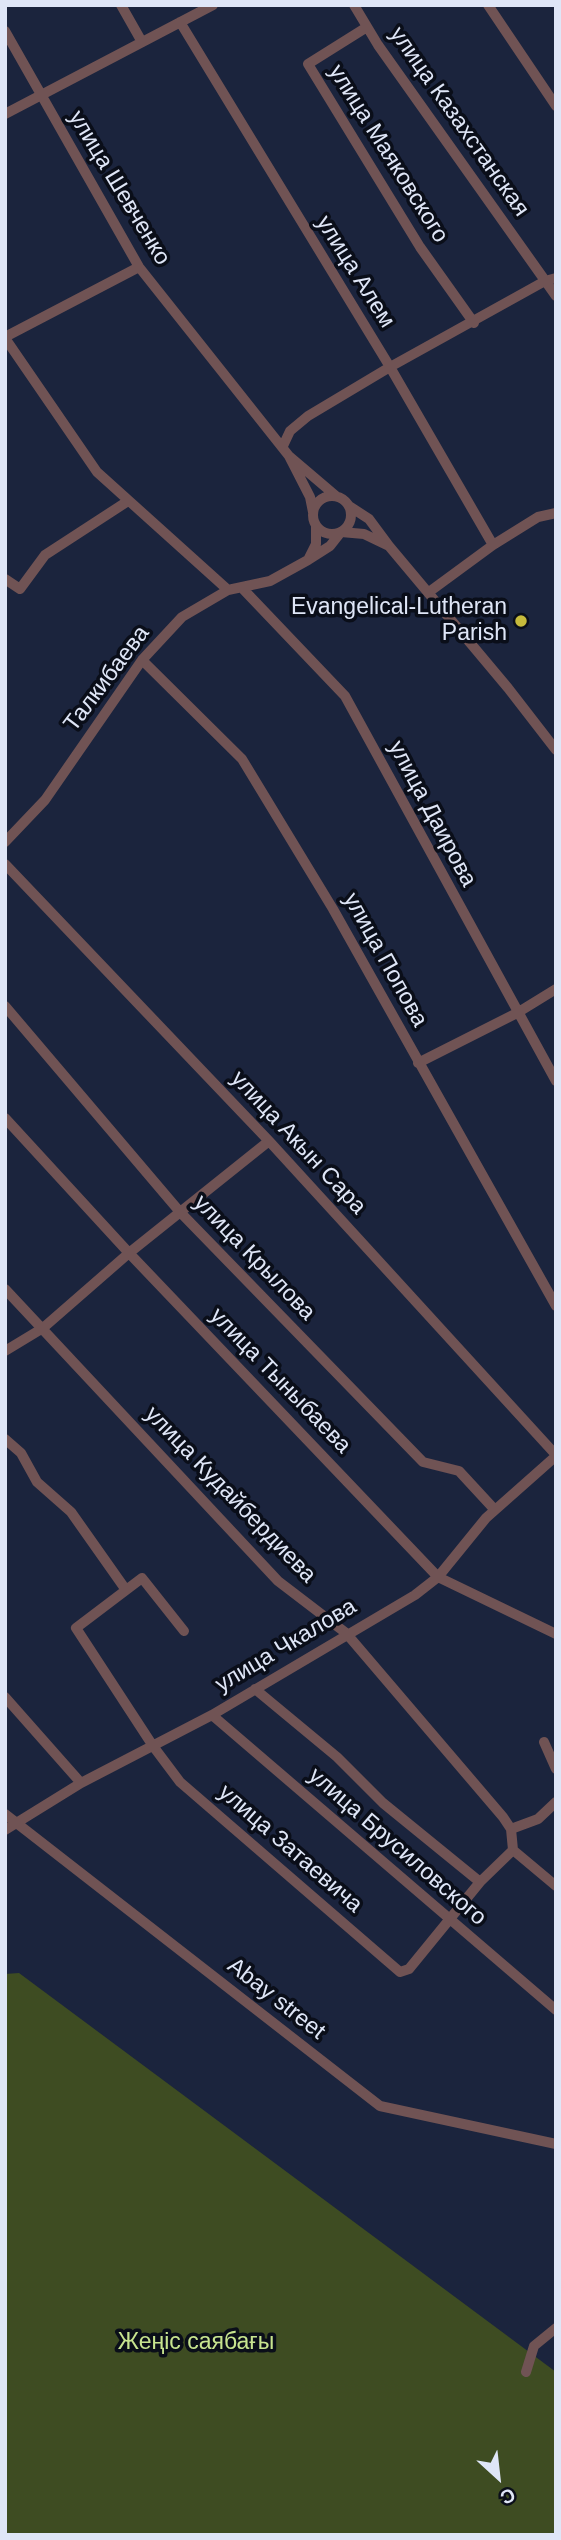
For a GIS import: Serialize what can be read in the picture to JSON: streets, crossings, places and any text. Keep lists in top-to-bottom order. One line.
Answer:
{"streets":{"street":["улица Казахстанская","улица Маяковского","улица Шевченко","улица Алем","Талкибаева","улица Даирова","улица Попова","улица Акын Сара","улица Крылова","улица Тыныбаева","улица Кудайбердиева","улица Чкалова","улица Брусиловского","улица Затаевича","Abay street"]},"crossings":[["улица Казахстанская","улица Маяковского"],["Талкибаева","улица Даирова"],["Талкибаева","улица Попова"],["улица Акын Сара","улица Чкалова"],["улица Крылова","улица Чкалова"],["улица Тыныбаева","улица Чкалова"],["улица Кудайбердиева","улица Чкалова"],["улица Чкалова","улица Брусиловского"],["улица Чкалова","улица Затаевича"],["улица Чкалова","Abay street"],["улица Брусиловского","улица Затаевича"]],"parks":["Жеңіс саябағы"],"places":["Evangelical-Lutheran Parish"],"north":"bottom right"}
